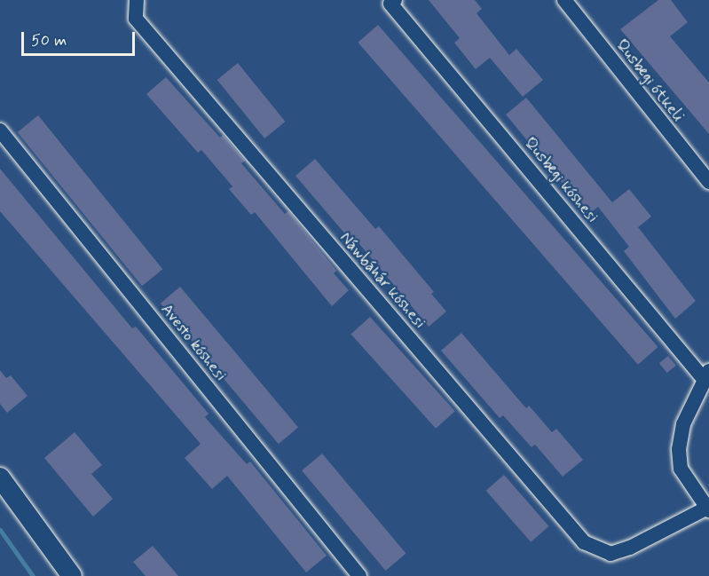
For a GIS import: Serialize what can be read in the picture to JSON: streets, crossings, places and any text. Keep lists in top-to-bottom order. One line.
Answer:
{"streets":{"street":["Qusbegi ótkeli","Qusbegi kóshesi","Náwbáhár kóshesi","Avesto kóshesi"]},"scale_bar":"50 m"}
